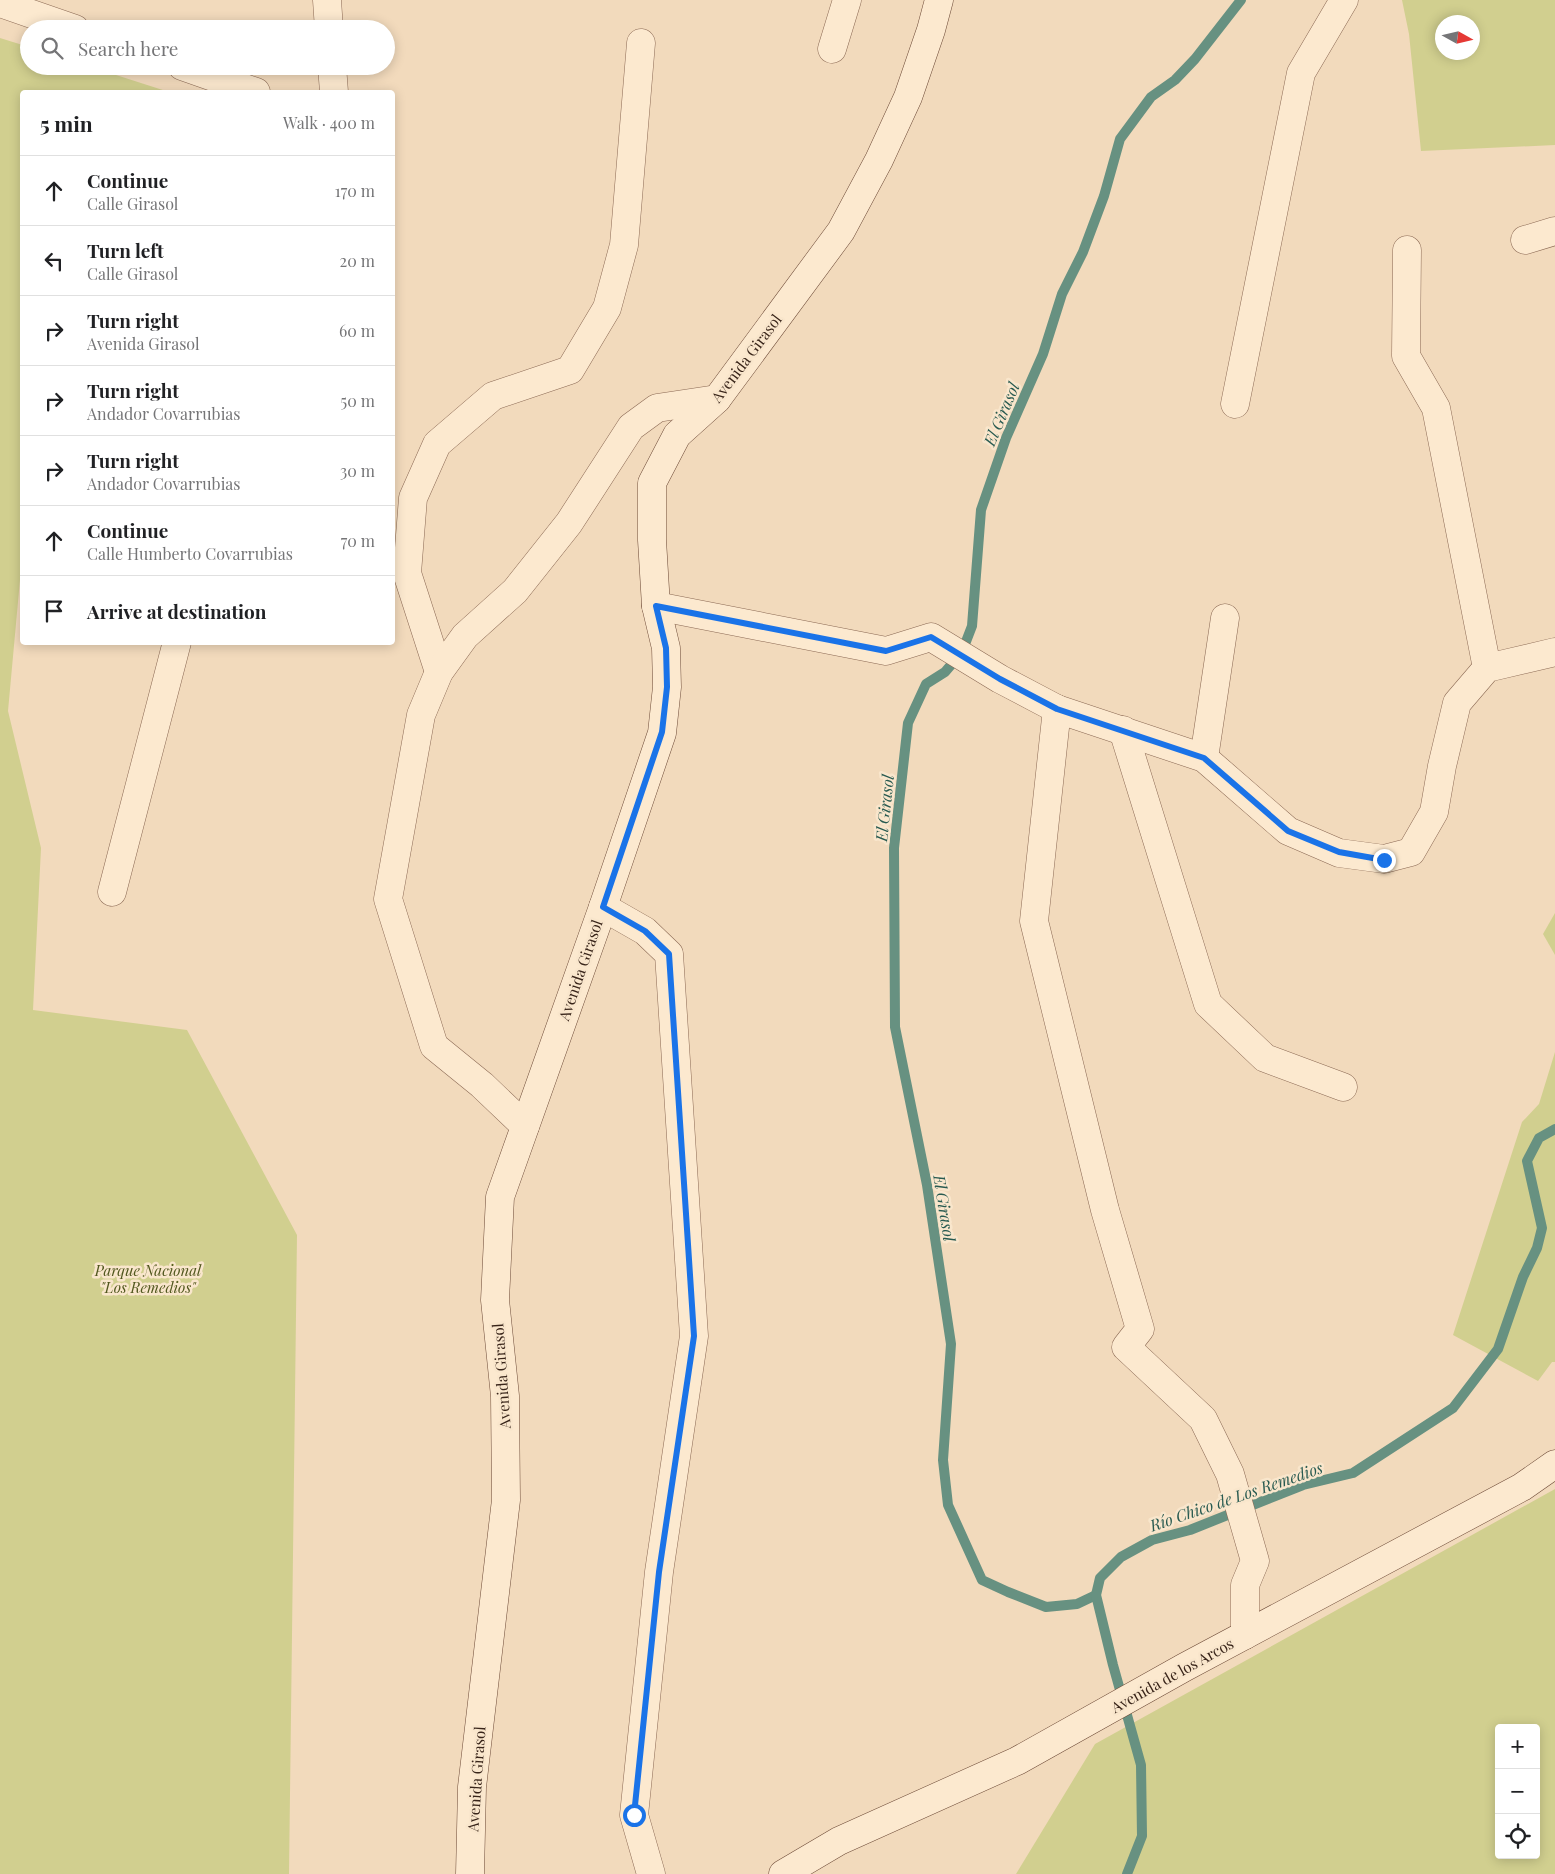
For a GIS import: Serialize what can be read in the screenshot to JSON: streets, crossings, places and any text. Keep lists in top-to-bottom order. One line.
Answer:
{"streets":{"street":["Avenida Girasol","Avenida de los Arcos"]},"water":["El Girasol","Río Chico de Los Remedios"],"parks":["Parque Nacional \"Los Remedios\""],"north":"right","page":{"search":"Search here","heading":["5 min","Walk · 400 m"],"list":[["Continue","Calle Girasol","170 m"],["Turn left","Calle Girasol","20 m"],["Turn right","Avenida Girasol","60 m"],["Turn right","Andador Covarrubias","50 m"],["Turn right","Andador Covarrubias","30 m"],["Continue","Calle Humberto Covarrubias","70 m"],"Arrive at destination"],"map_buttons":["+","−"]}}
